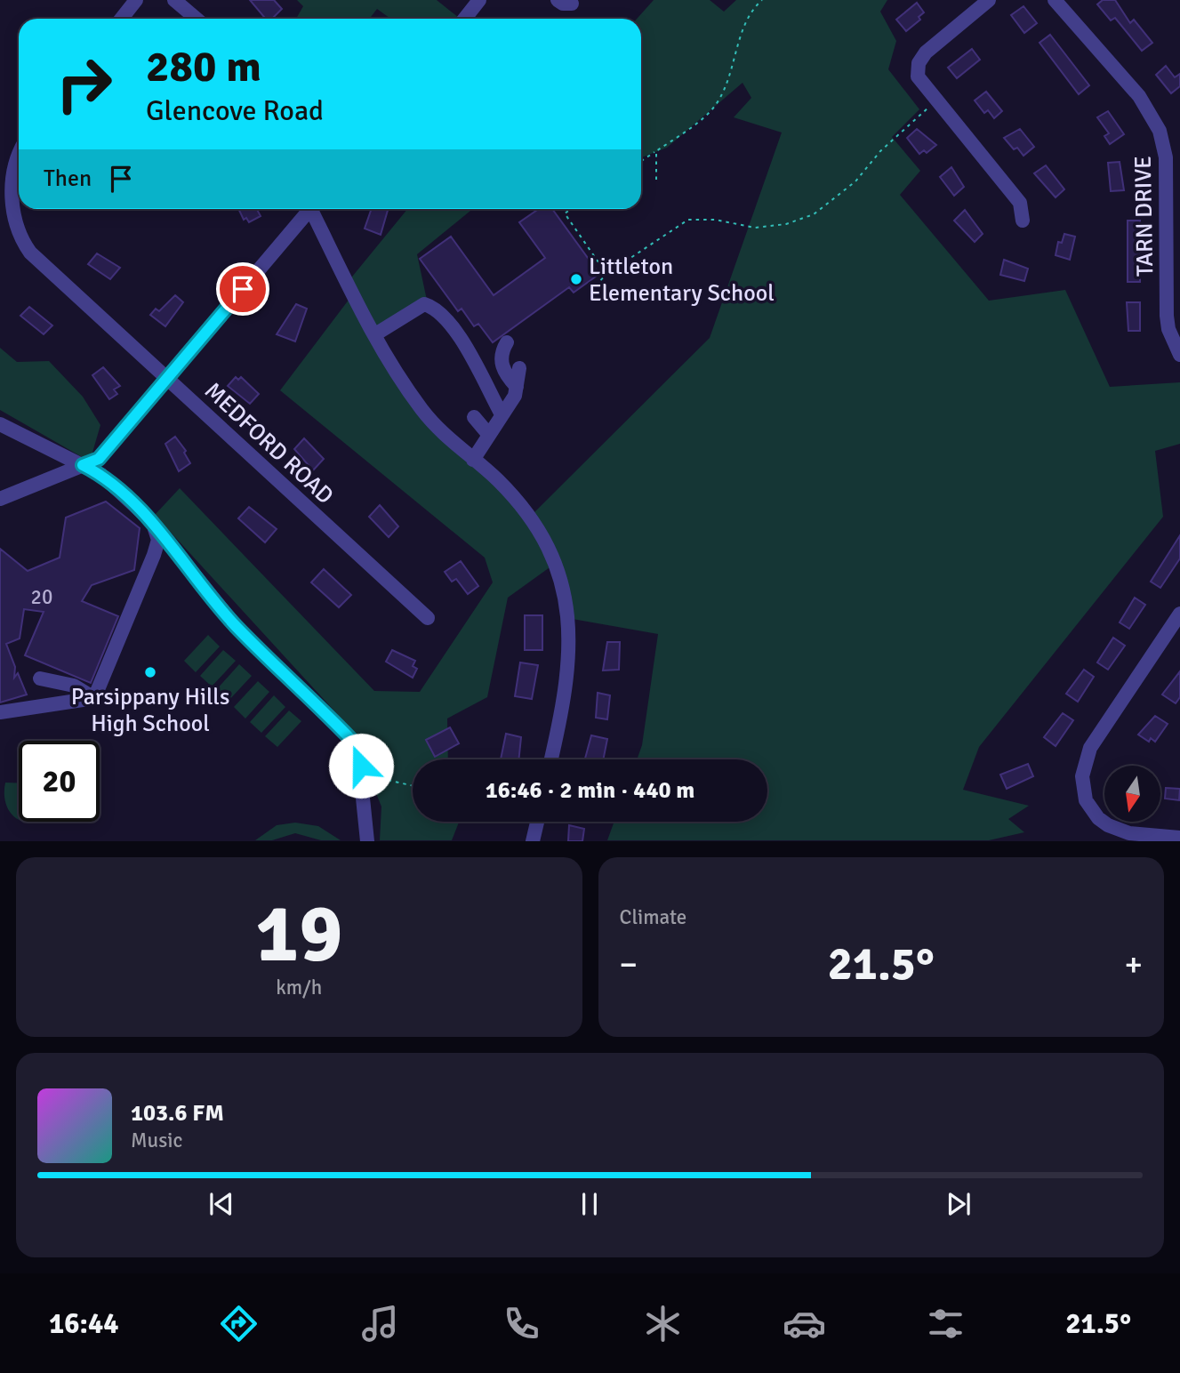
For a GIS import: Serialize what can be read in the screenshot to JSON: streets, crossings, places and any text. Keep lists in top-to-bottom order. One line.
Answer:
{"streets":{"street":["TARN DRIVE","MEDFORD ROAD"]},"places":["Littleton Elementary School","Parsippany Hills High School"],"house_numbers":["20"],"north":"bottom","page":{"turn":["280 m","Glencove Road"],"then":"Then","limit":"20","trip":"16:46 · 2 min · 440 m","tile":[["19","km/h"],"Climate"],"heat":["−","21.5°","+"],"song":["103.6 FM","Music"],"tabs":["16:44","21.5°"]}}
